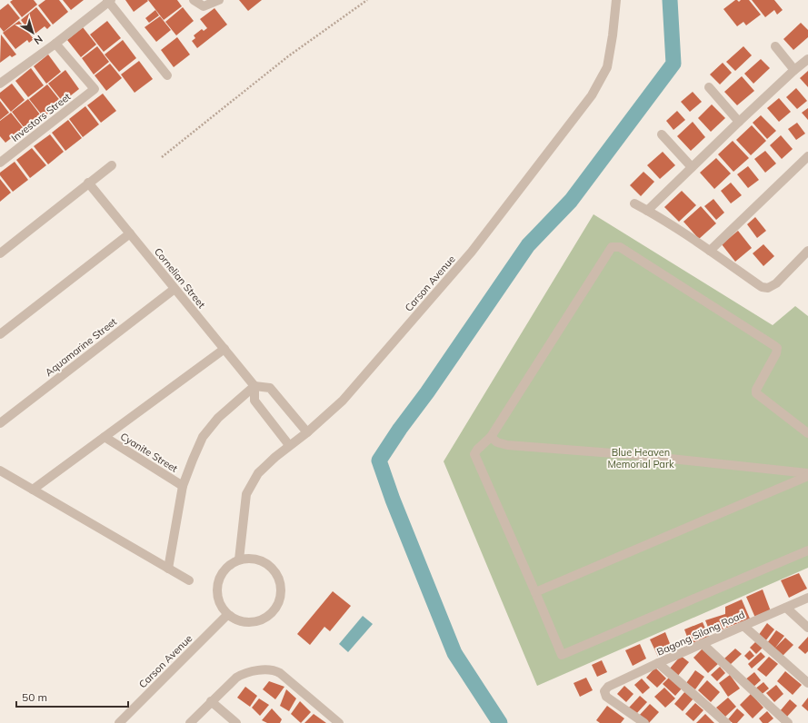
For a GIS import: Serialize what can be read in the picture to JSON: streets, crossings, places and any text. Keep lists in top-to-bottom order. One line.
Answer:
{"streets":{"street":["Investors Street","Cornelian Street","Carson Avenue","Aquamarine Street","Cyanite Street","Bagong Silang Road"]},"crossings":[["Cornelian Street","Aquamarine Street"]],"parks":["Blue Heaven Memorial Park"],"scale_bar":"50 m","north":"bottom right"}
